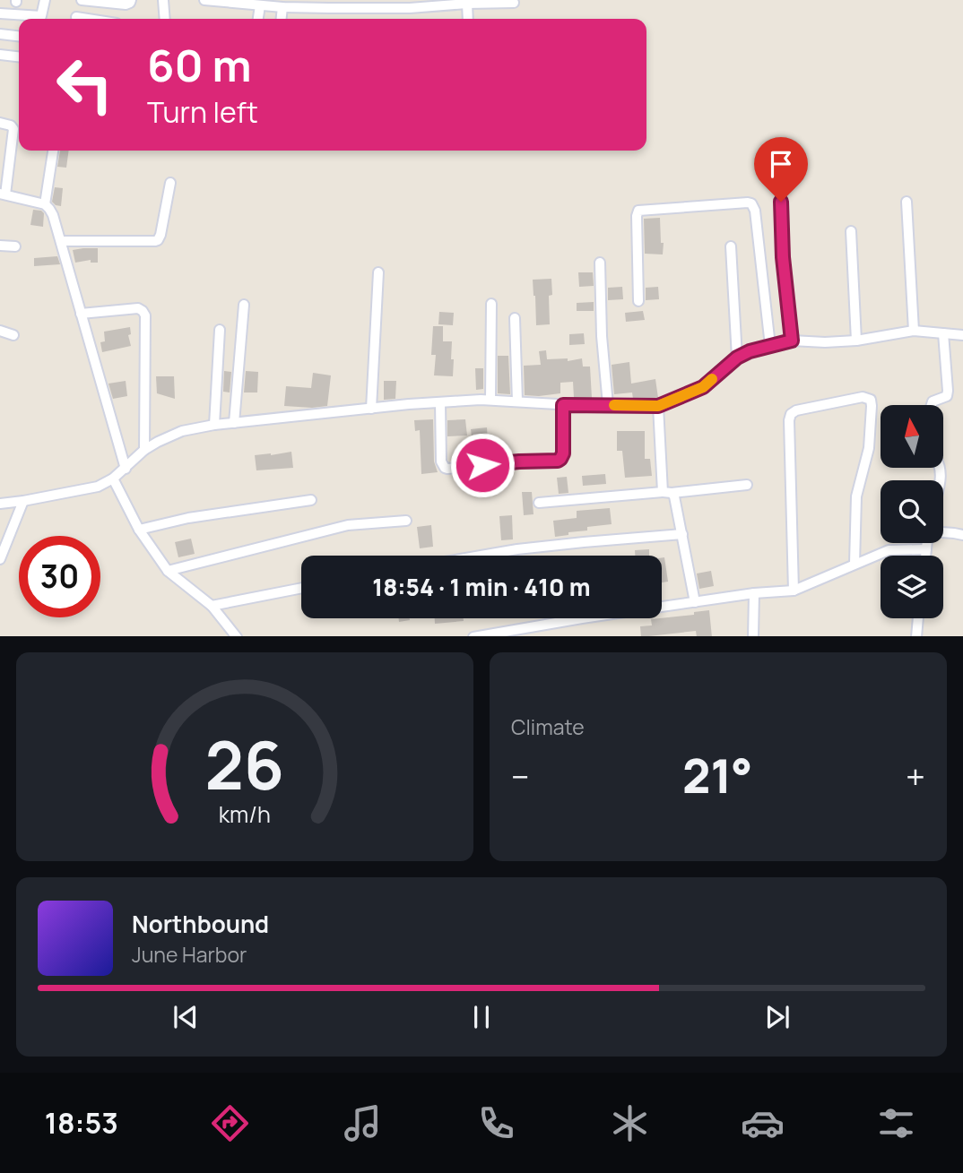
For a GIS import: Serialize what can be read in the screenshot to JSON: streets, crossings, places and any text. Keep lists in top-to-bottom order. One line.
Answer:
{"north":"top","page":{"turn":["60 m","Turn left"],"limit":"30","trip":"18:54 · 1 min · 410 m","tile":"Climate","heat":["−","21°","+"],"song":["Northbound","June Harbor"],"tabs":"18:53","gauge":["26","km/h"]}}
